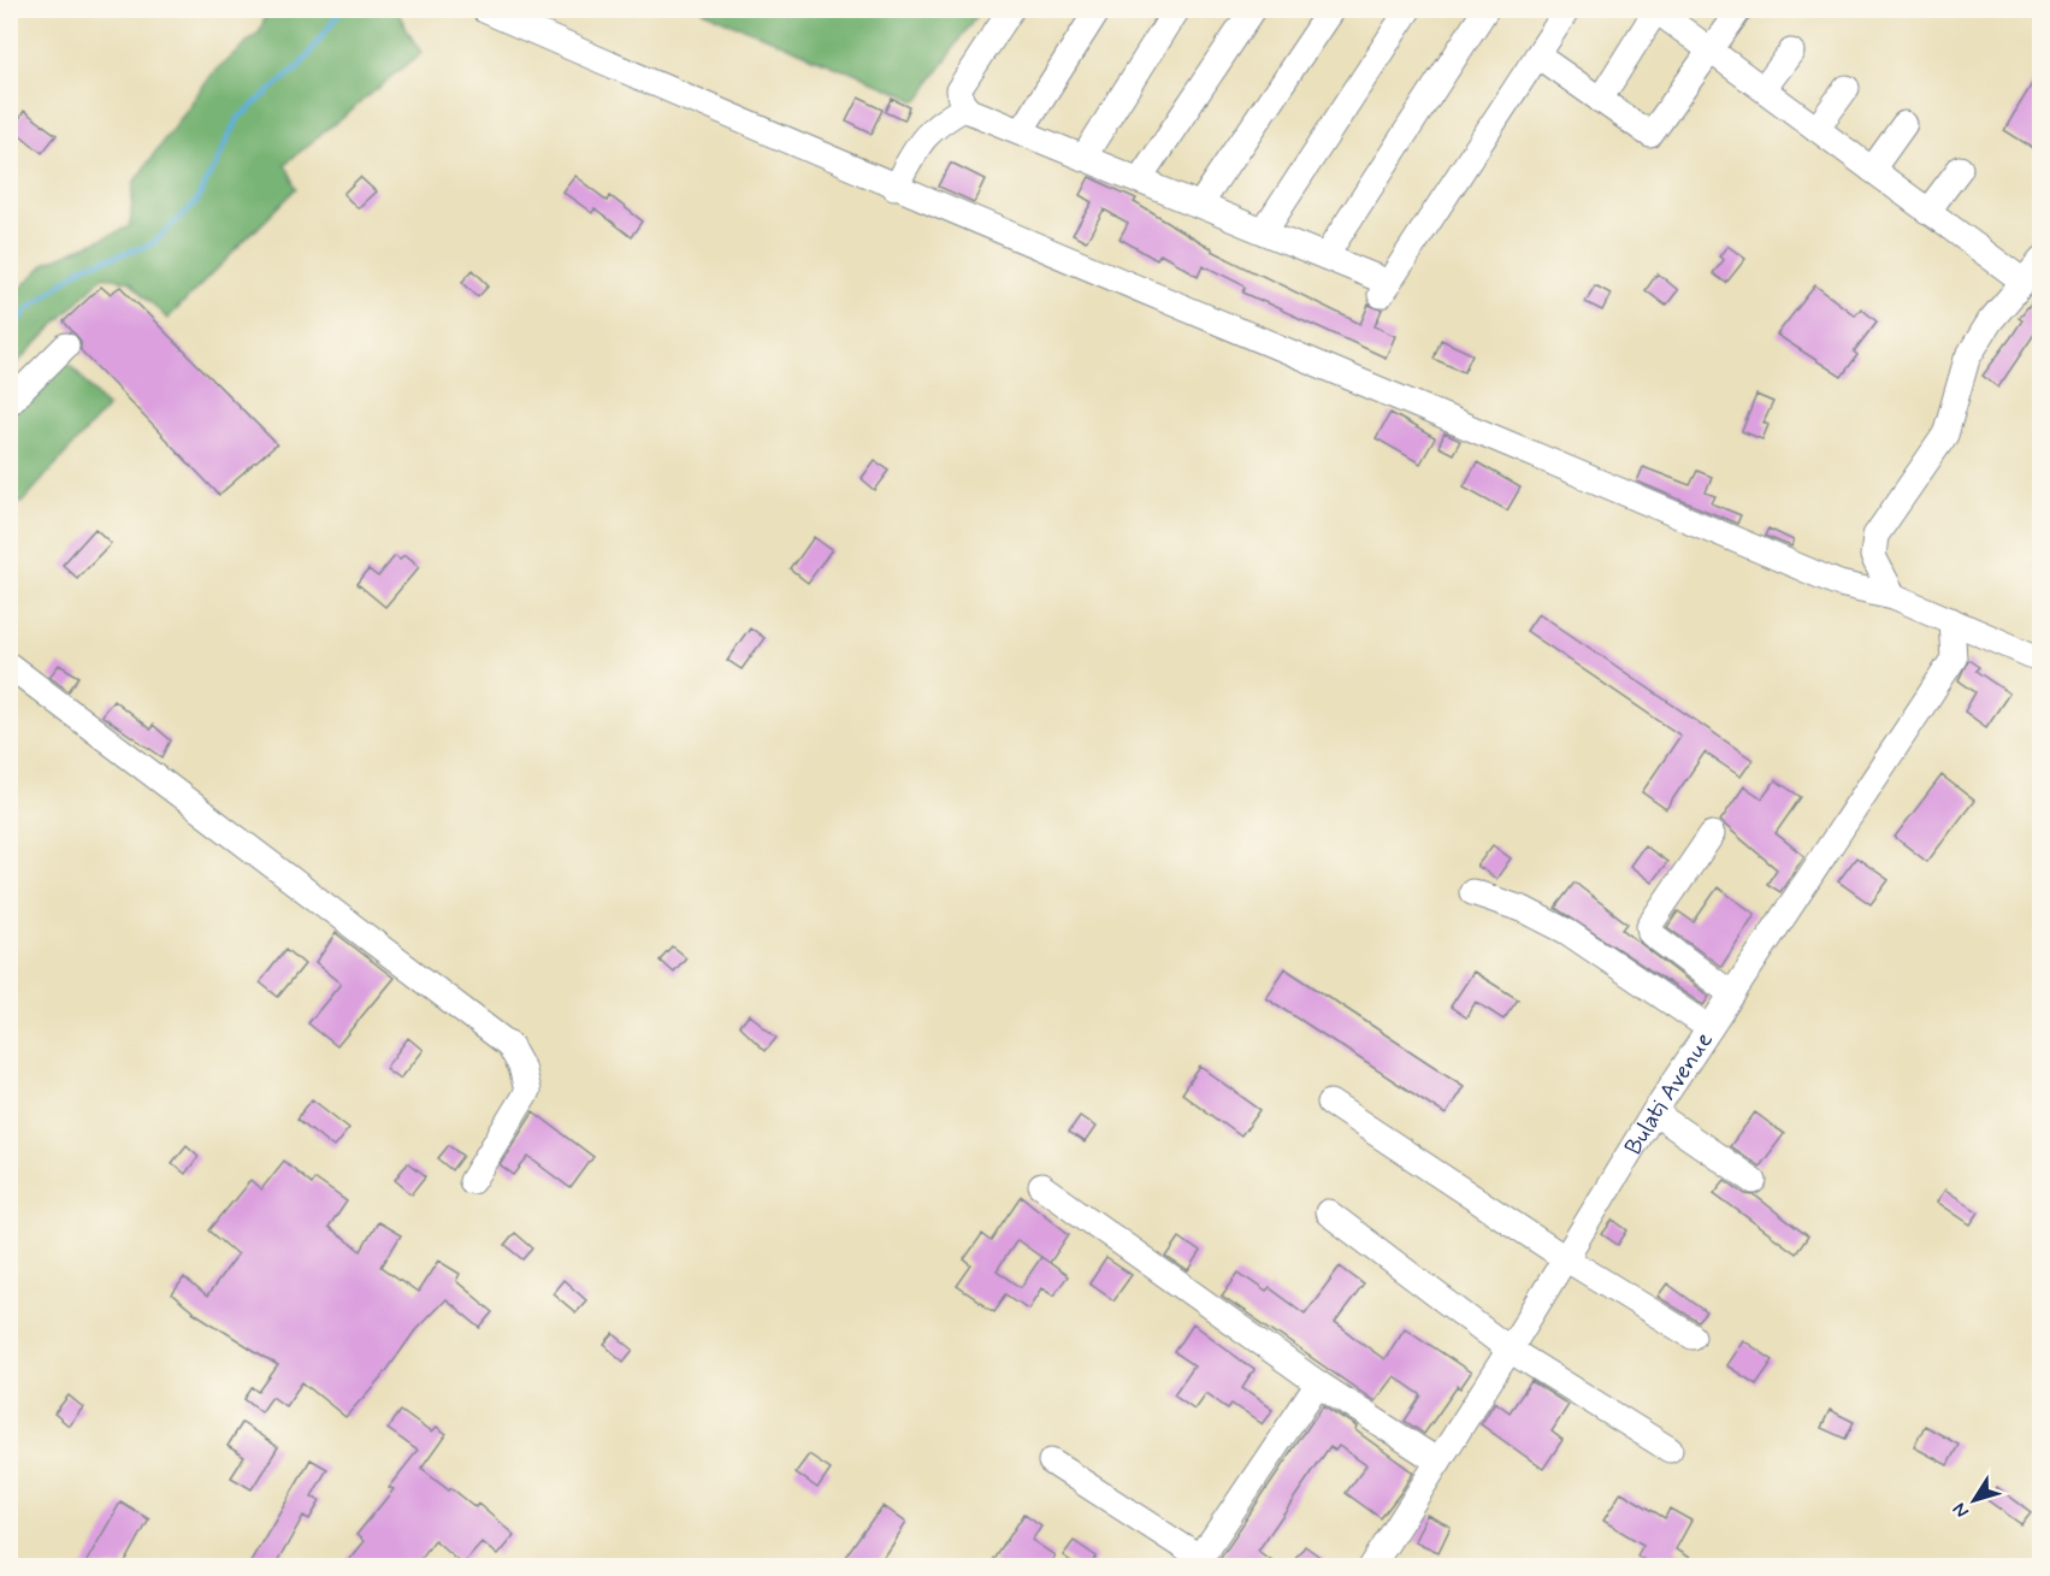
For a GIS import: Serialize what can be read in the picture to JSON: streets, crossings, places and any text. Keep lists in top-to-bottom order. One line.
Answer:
{"streets":{"street":["Bulati Avenue"]},"north":"bottom left"}
